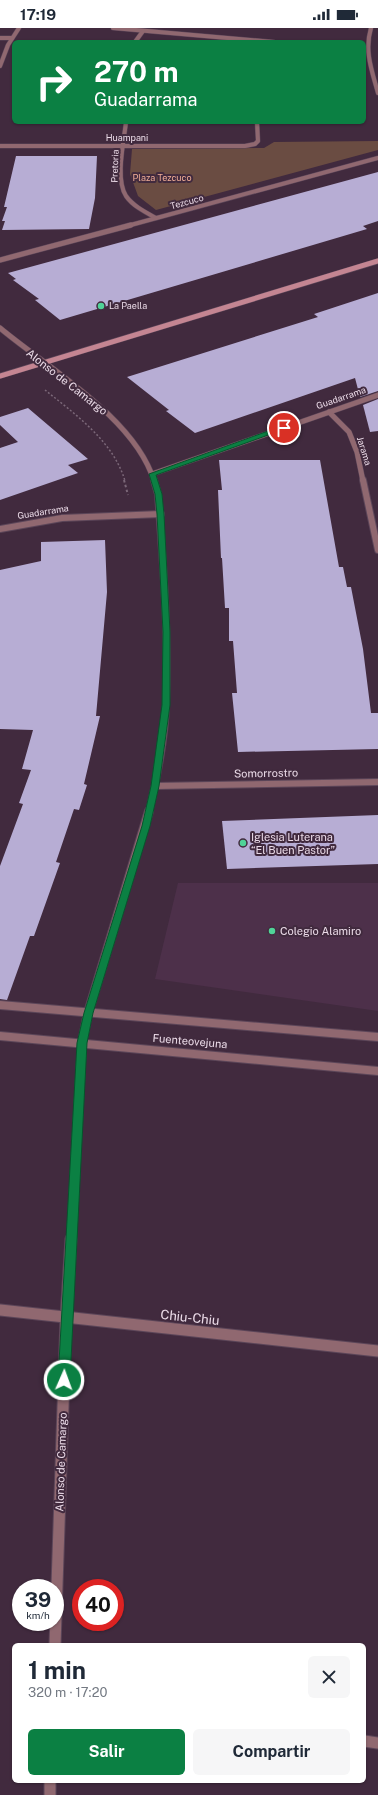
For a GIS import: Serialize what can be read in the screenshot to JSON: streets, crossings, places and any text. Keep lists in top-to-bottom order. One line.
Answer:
{"streets":{"street":["Huampani","Pretoria","Tezcuco","Alonso de Camargo","Guadarrama","Jarama","Somorrostro","Fuenteovejuna","Chiu-Chiu"]},"crossings":[["Huampani","Pretoria"],["Pretoria","Tezcuco"],["Alonso de Camargo","Guadarrama"],["Alonso de Camargo","Somorrostro"],["Alonso de Camargo","Fuenteovejuna"],["Alonso de Camargo","Chiu-Chiu"],["Guadarrama","Jarama"]],"parks":["Plaza Tezcuco"],"places":["La Paella","Iglesia Luterana “El Buen Pastor”","Colegio Alamiro"],"page":{"status":"17:19","turn":["270 m","Guadarrama"],"speed":"39 km/h","limit":"40","heading":["1 min","320 m · 17:20"],"buttons":["Salir","Compartir"]}}
